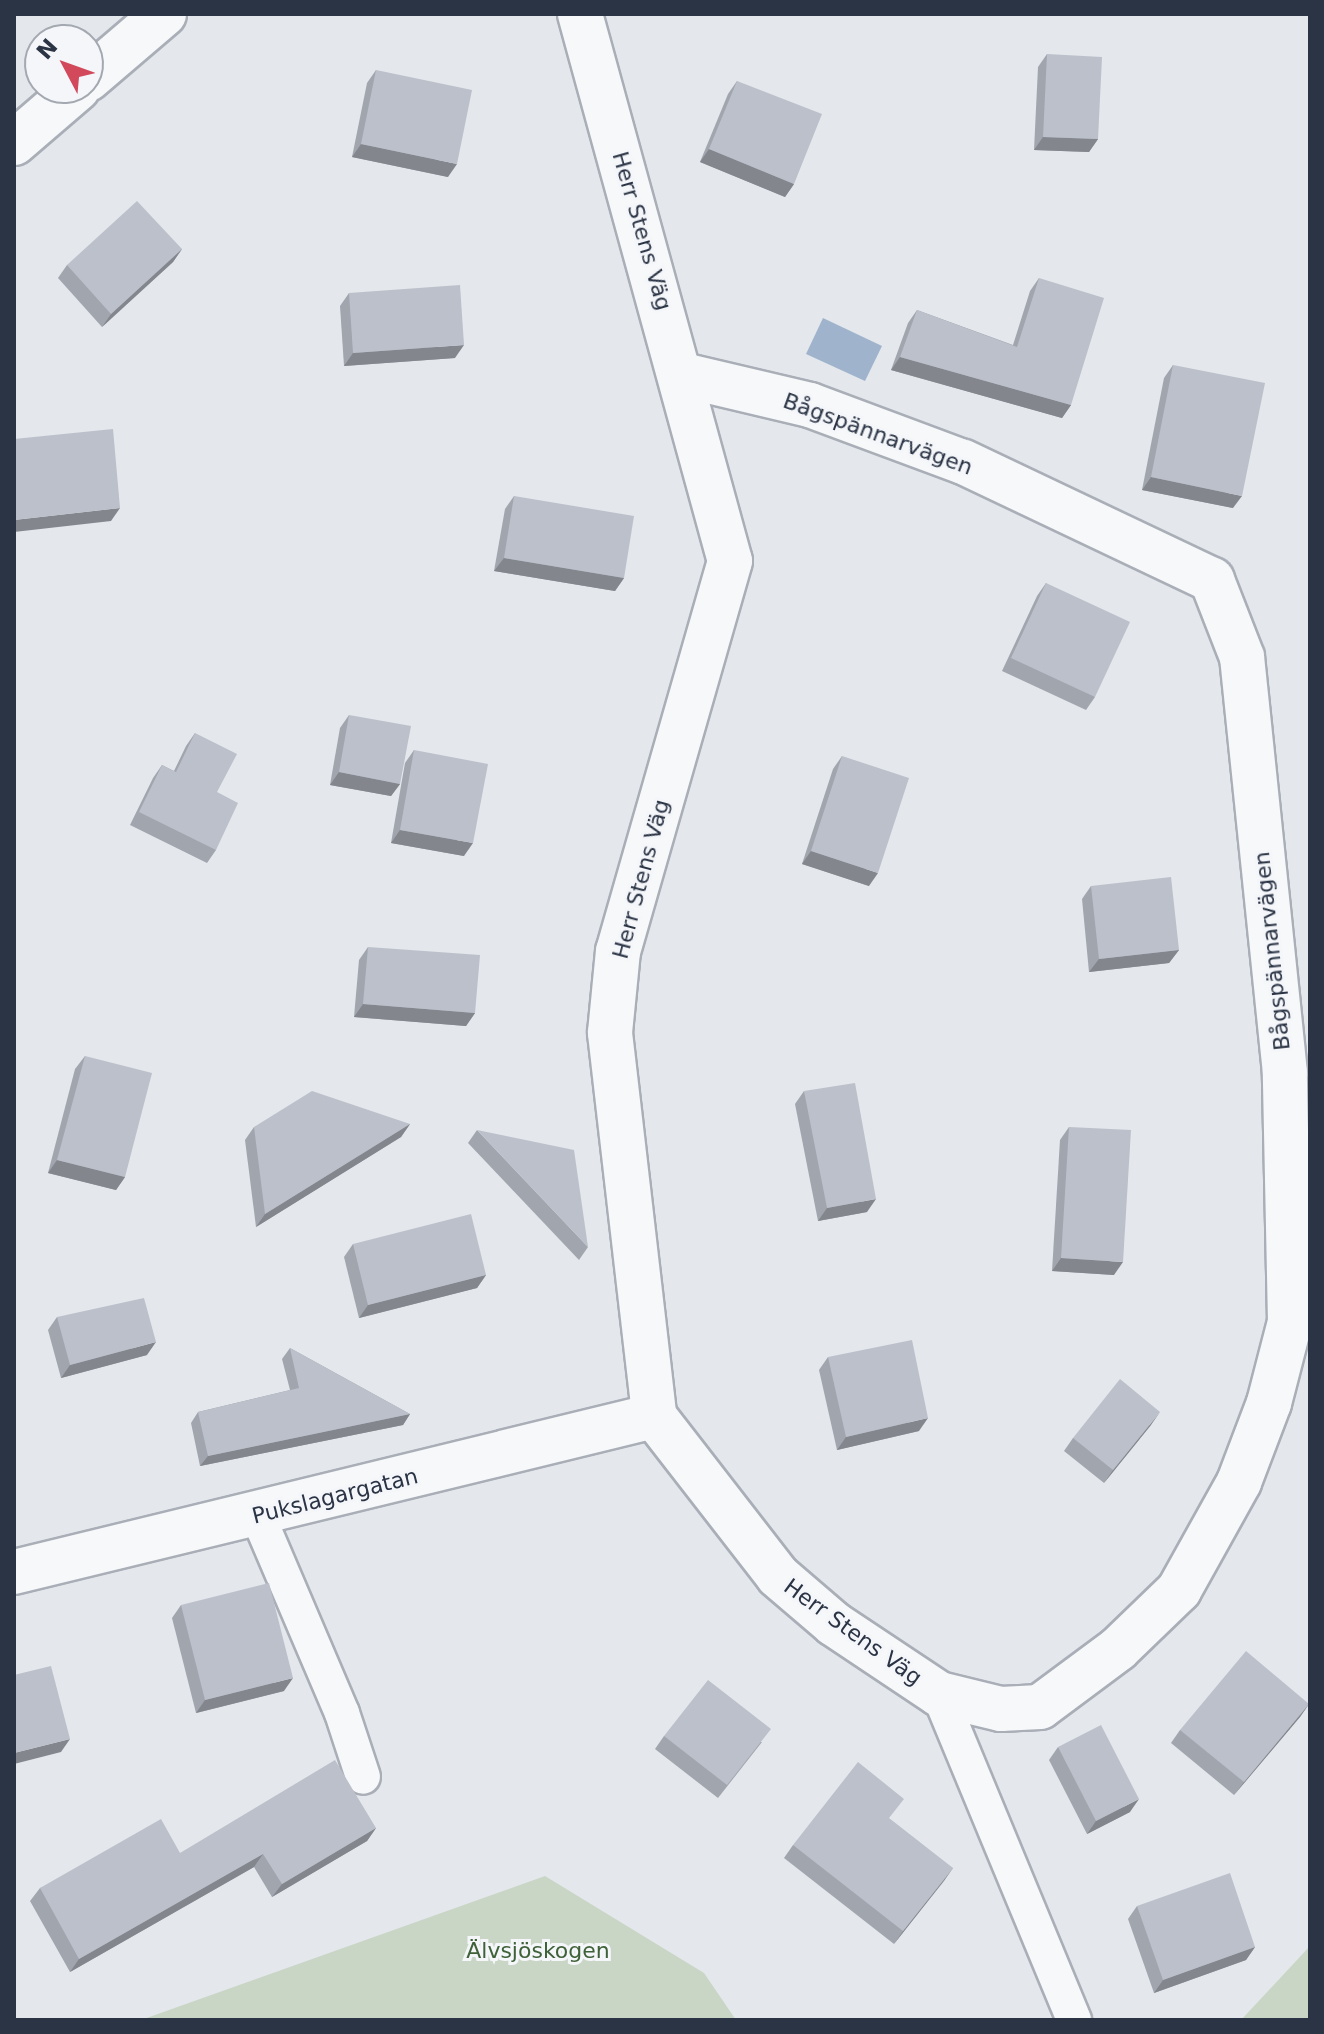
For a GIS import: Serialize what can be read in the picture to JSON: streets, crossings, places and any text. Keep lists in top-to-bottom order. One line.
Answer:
{"streets":{"street":["Herr Stens Väg","Bågspännarvägen","Pukslagargatan"]},"crossings":[["Herr Stens Väg","Bågspännarvägen"],["Herr Stens Väg","Pukslagargatan"]],"parks":["Älvsjöskogen"],"north":"top left"}
